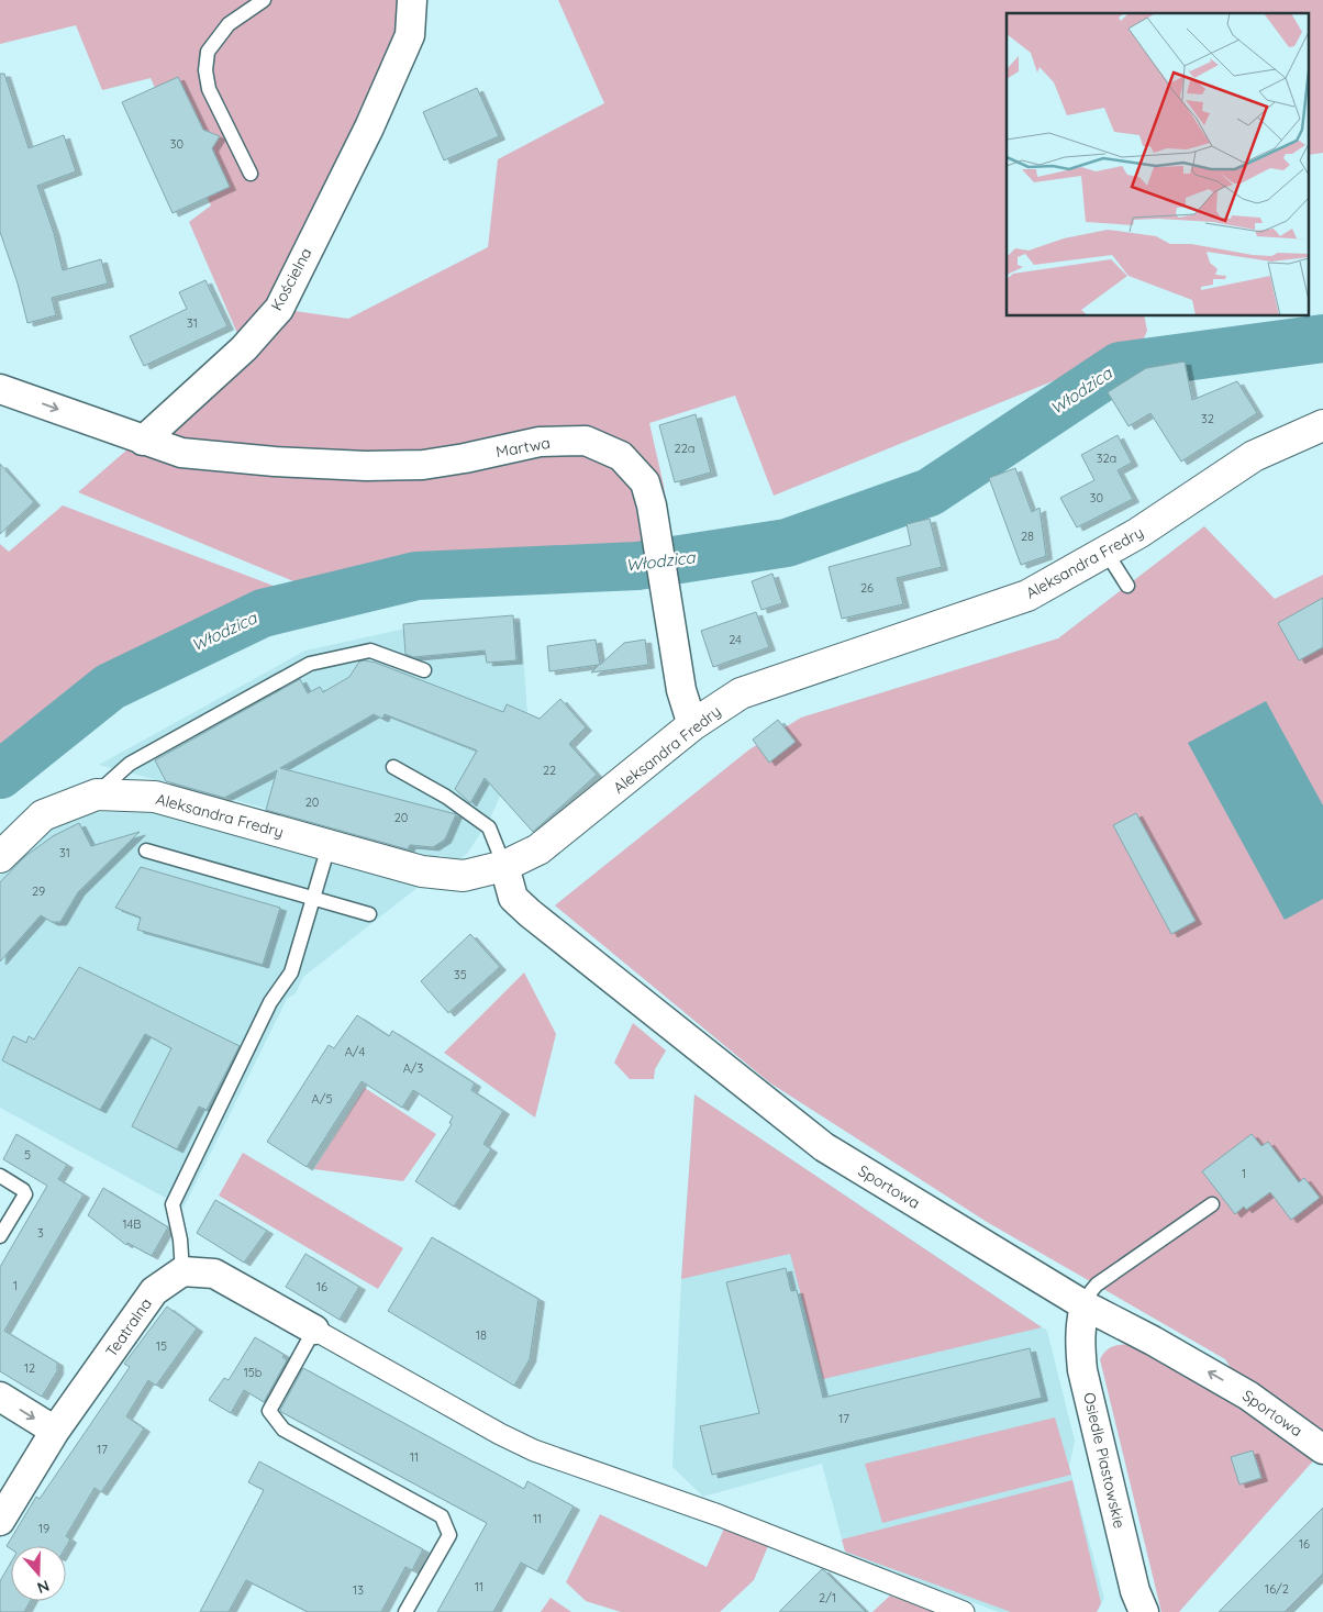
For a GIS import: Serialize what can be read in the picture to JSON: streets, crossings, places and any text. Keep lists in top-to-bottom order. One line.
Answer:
{"streets":{"street":["Kościelna","Martwa","Aleksandra Fredry","Sportowa","Teatralna","Osiedle Piastowskie"]},"crossings":[["Kościelna","Martwa"],["Martwa","Aleksandra Fredry"],["Aleksandra Fredry","Sportowa"],["Sportowa","Osiedle Piastowskie"]],"water":["Włodzica"],"house_numbers":["30","31","32","22a","32a","30","28","26","24","22","20","20","31","29","35","A/4","A/3","A/5","5","1","14B","3","1","16","18","15","12","15b","17","17","11","11","19","16","11","16/2","13","2/1"],"north":"bottom"}
